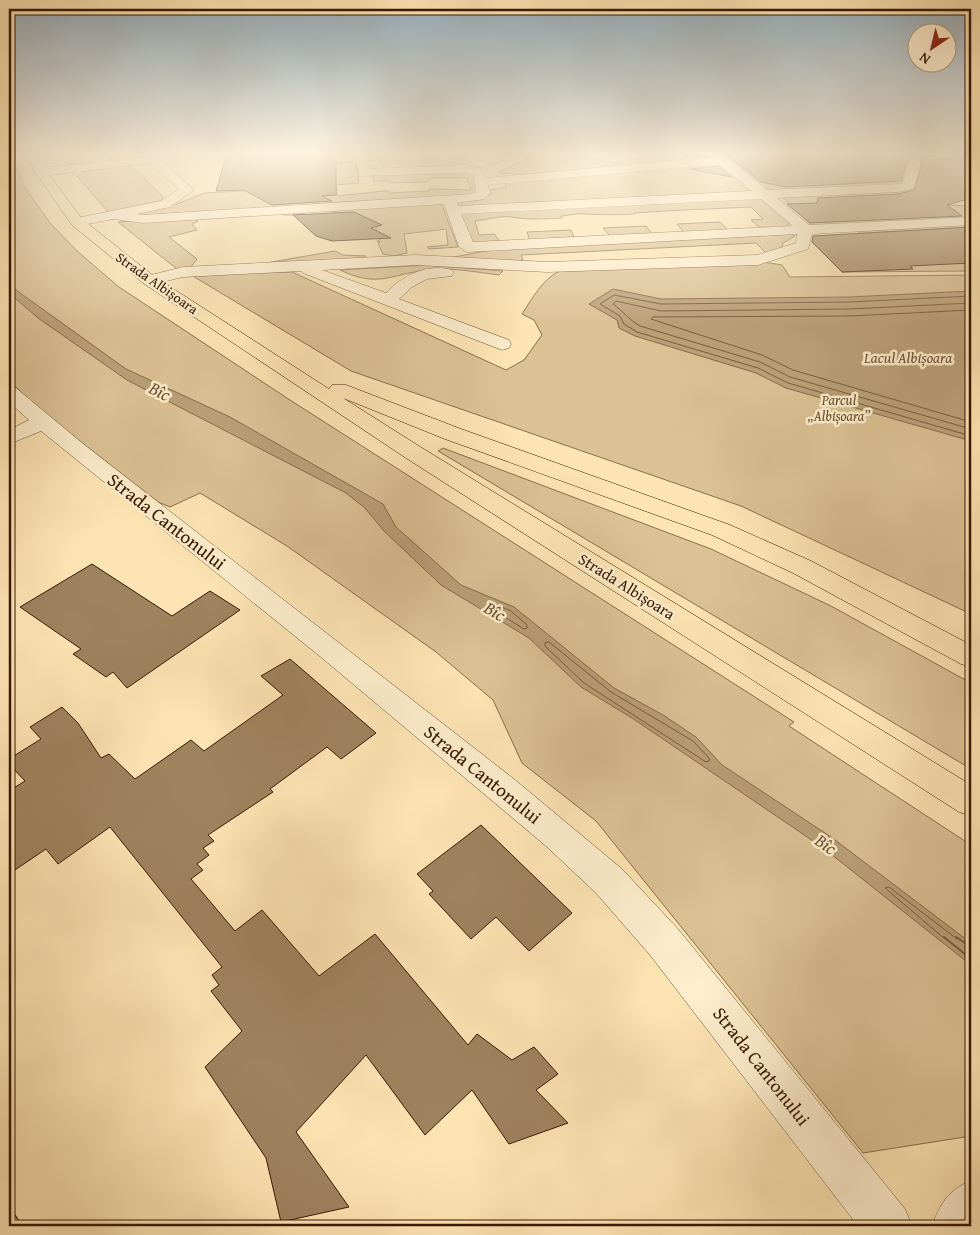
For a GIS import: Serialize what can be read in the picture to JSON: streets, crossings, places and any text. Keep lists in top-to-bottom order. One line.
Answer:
{"streets":{"main road":["Strada Albișoara"],"street":["Strada Cantonului"]},"water":["Lacul Albișoara","Bîc"],"parks":["Parcul „Albișoara”"],"north":"bottom left"}
